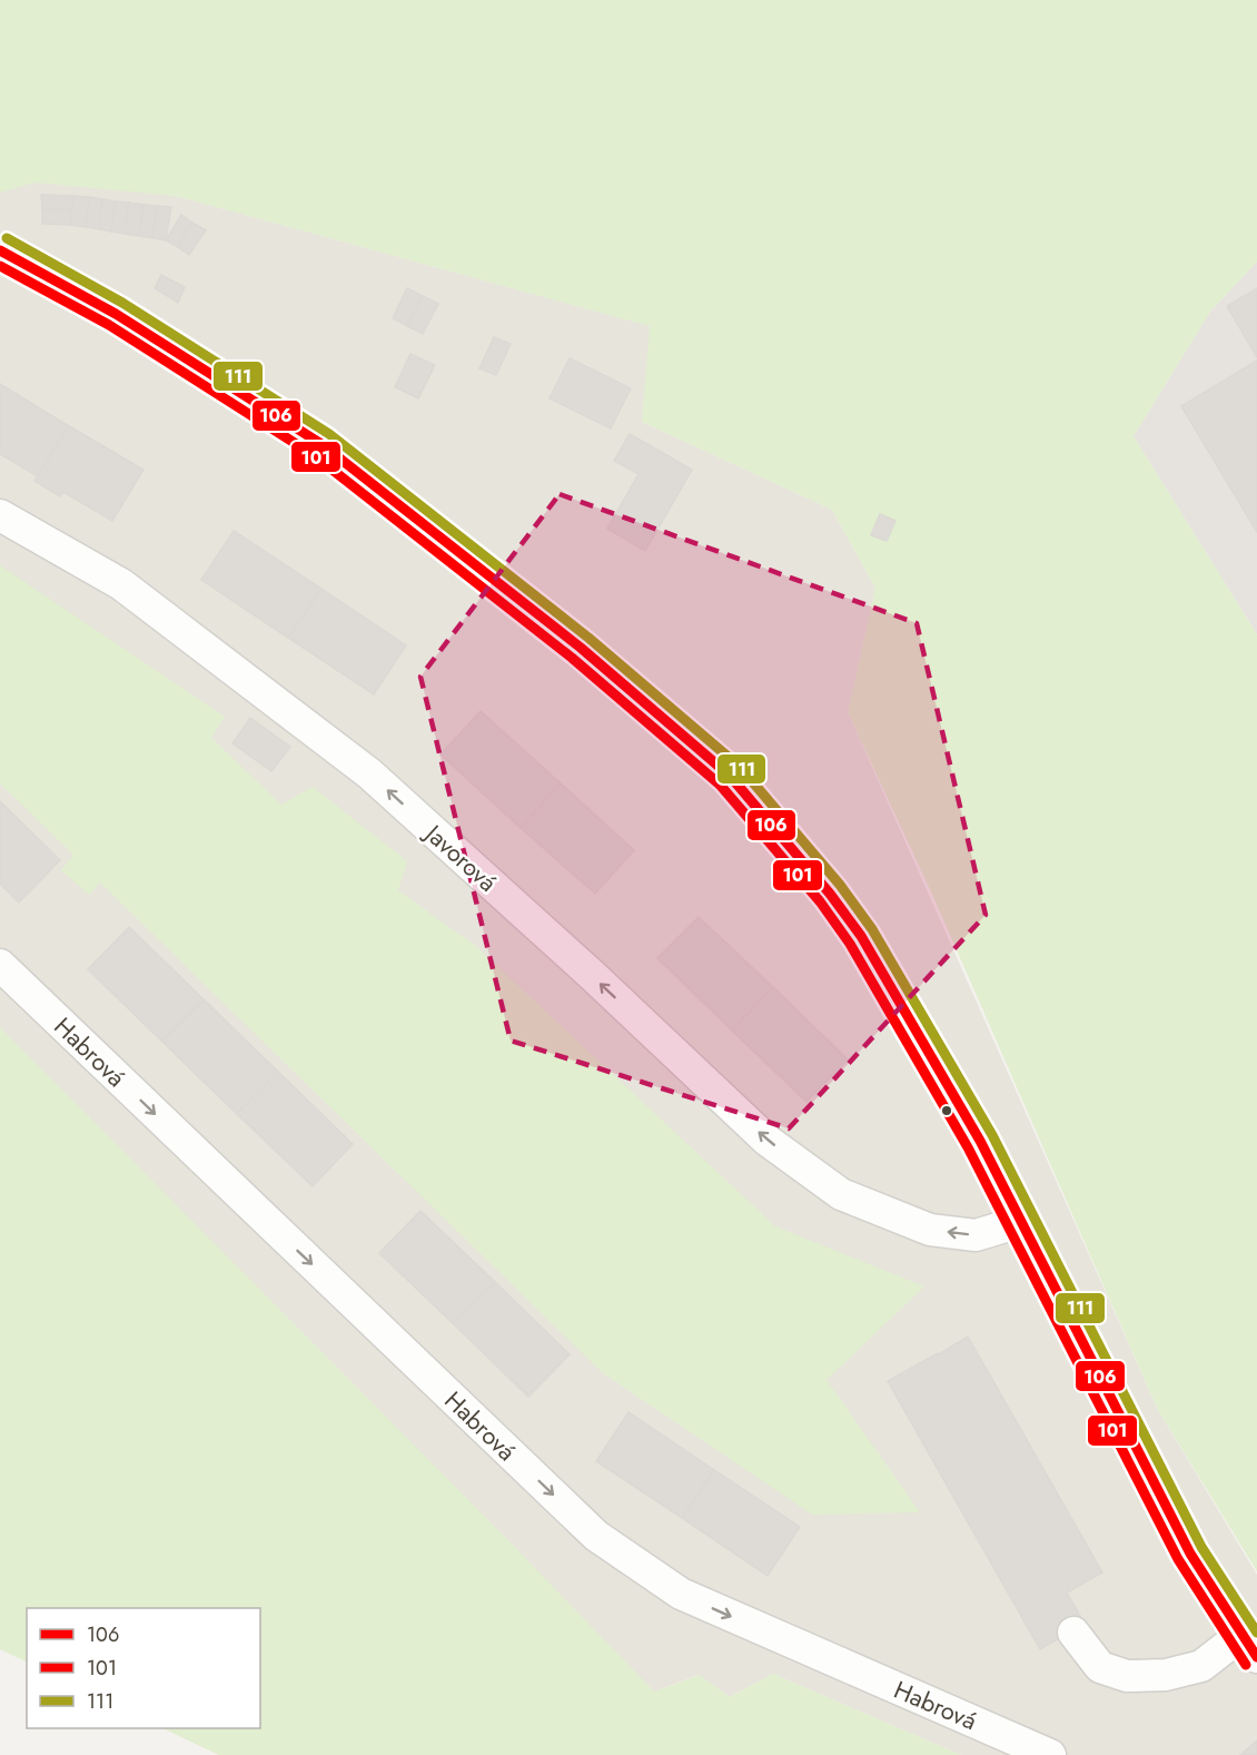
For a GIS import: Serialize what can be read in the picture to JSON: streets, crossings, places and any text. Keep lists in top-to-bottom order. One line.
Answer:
{"streets":{"street":["Javorová","Habrová"]},"one_way":["Habrová"],"lines":["transit line 111","transit line 106","transit line 101"],"legend":["106","101","111"]}
